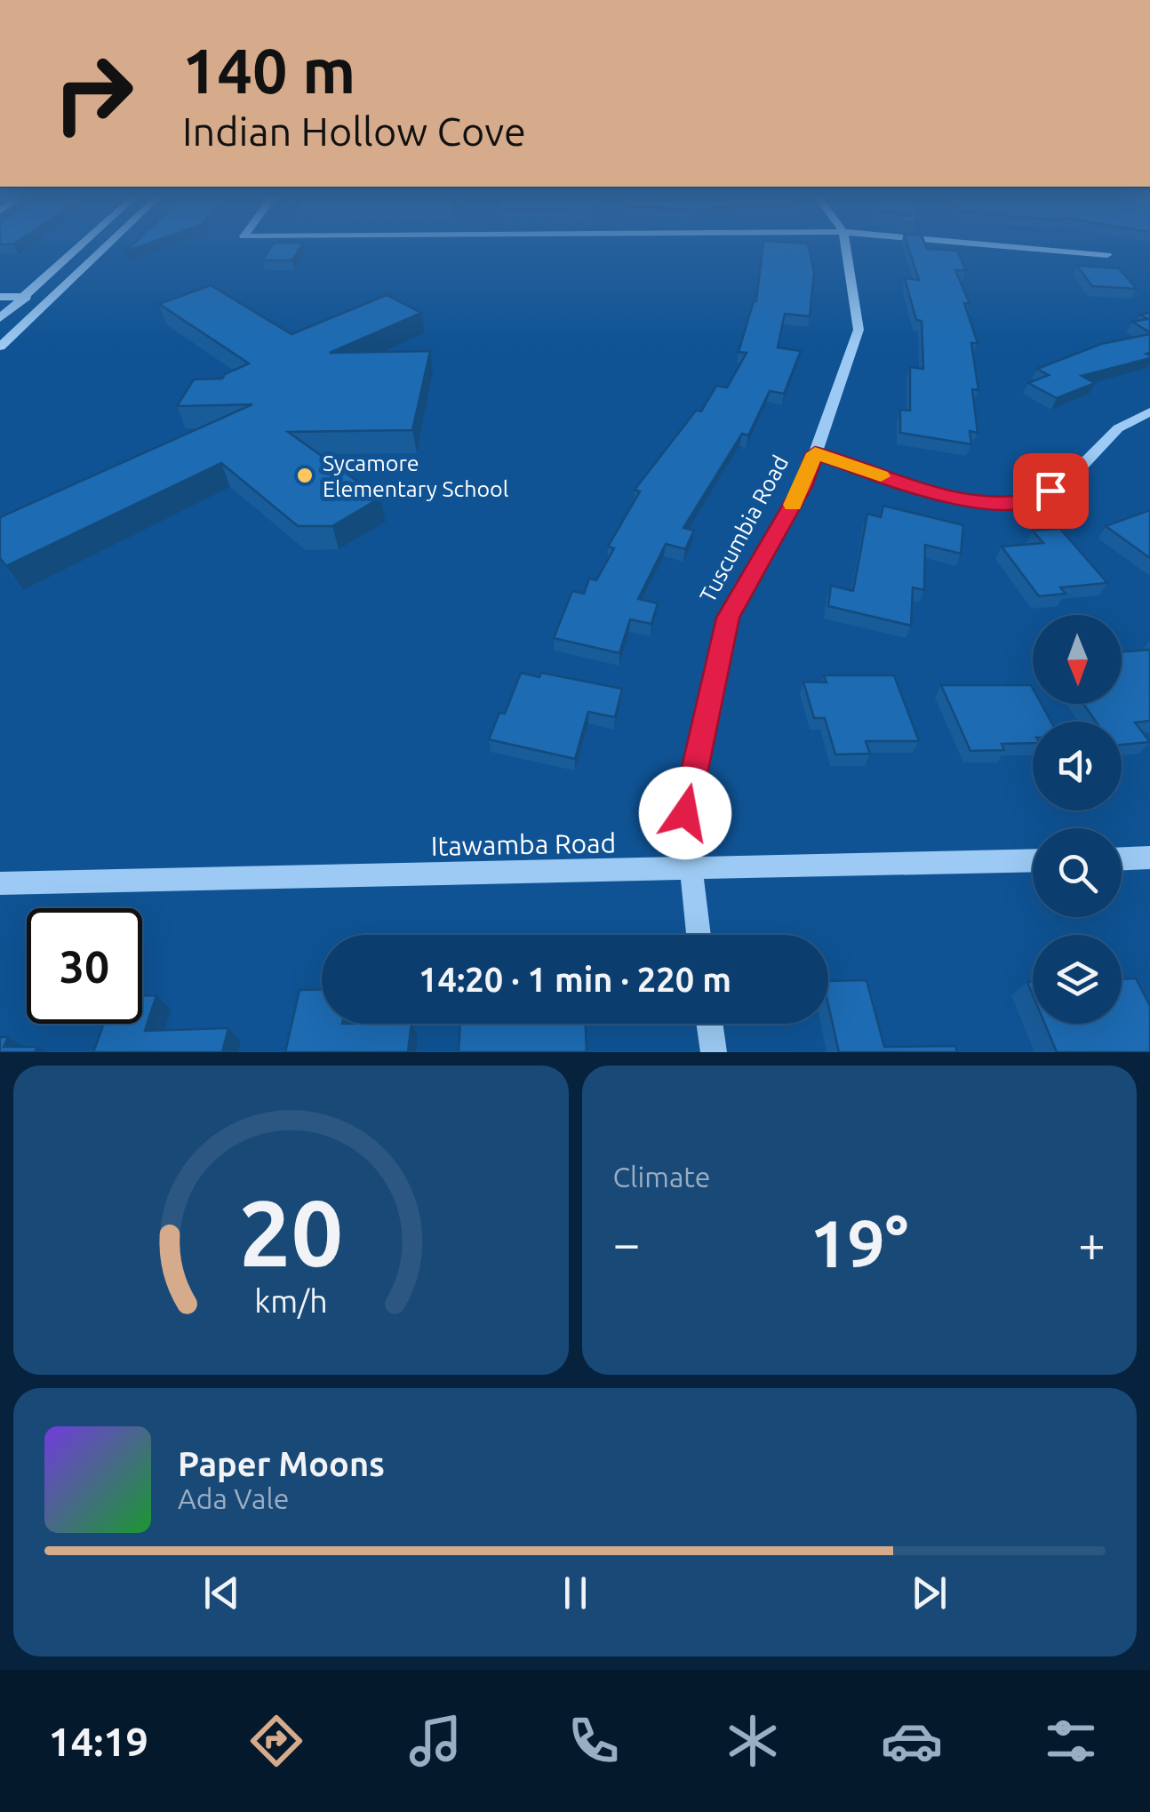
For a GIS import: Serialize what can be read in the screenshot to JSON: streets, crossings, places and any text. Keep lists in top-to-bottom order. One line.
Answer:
{"streets":{"street":["Tuscumbia Road","Itawamba Road"]},"crossings":[["Tuscumbia Road","Itawamba Road"]],"places":["Sycamore Elementary School"],"north":"bottom","page":{"turn":["140 m","Indian Hollow Cove"],"limit":"30","trip":"14:20 · 1 min · 220 m","tile":"Climate","heat":["−","19°","+"],"song":["Paper Moons","Ada Vale"],"tabs":"14:19","gauge":["20","km/h"]}}
